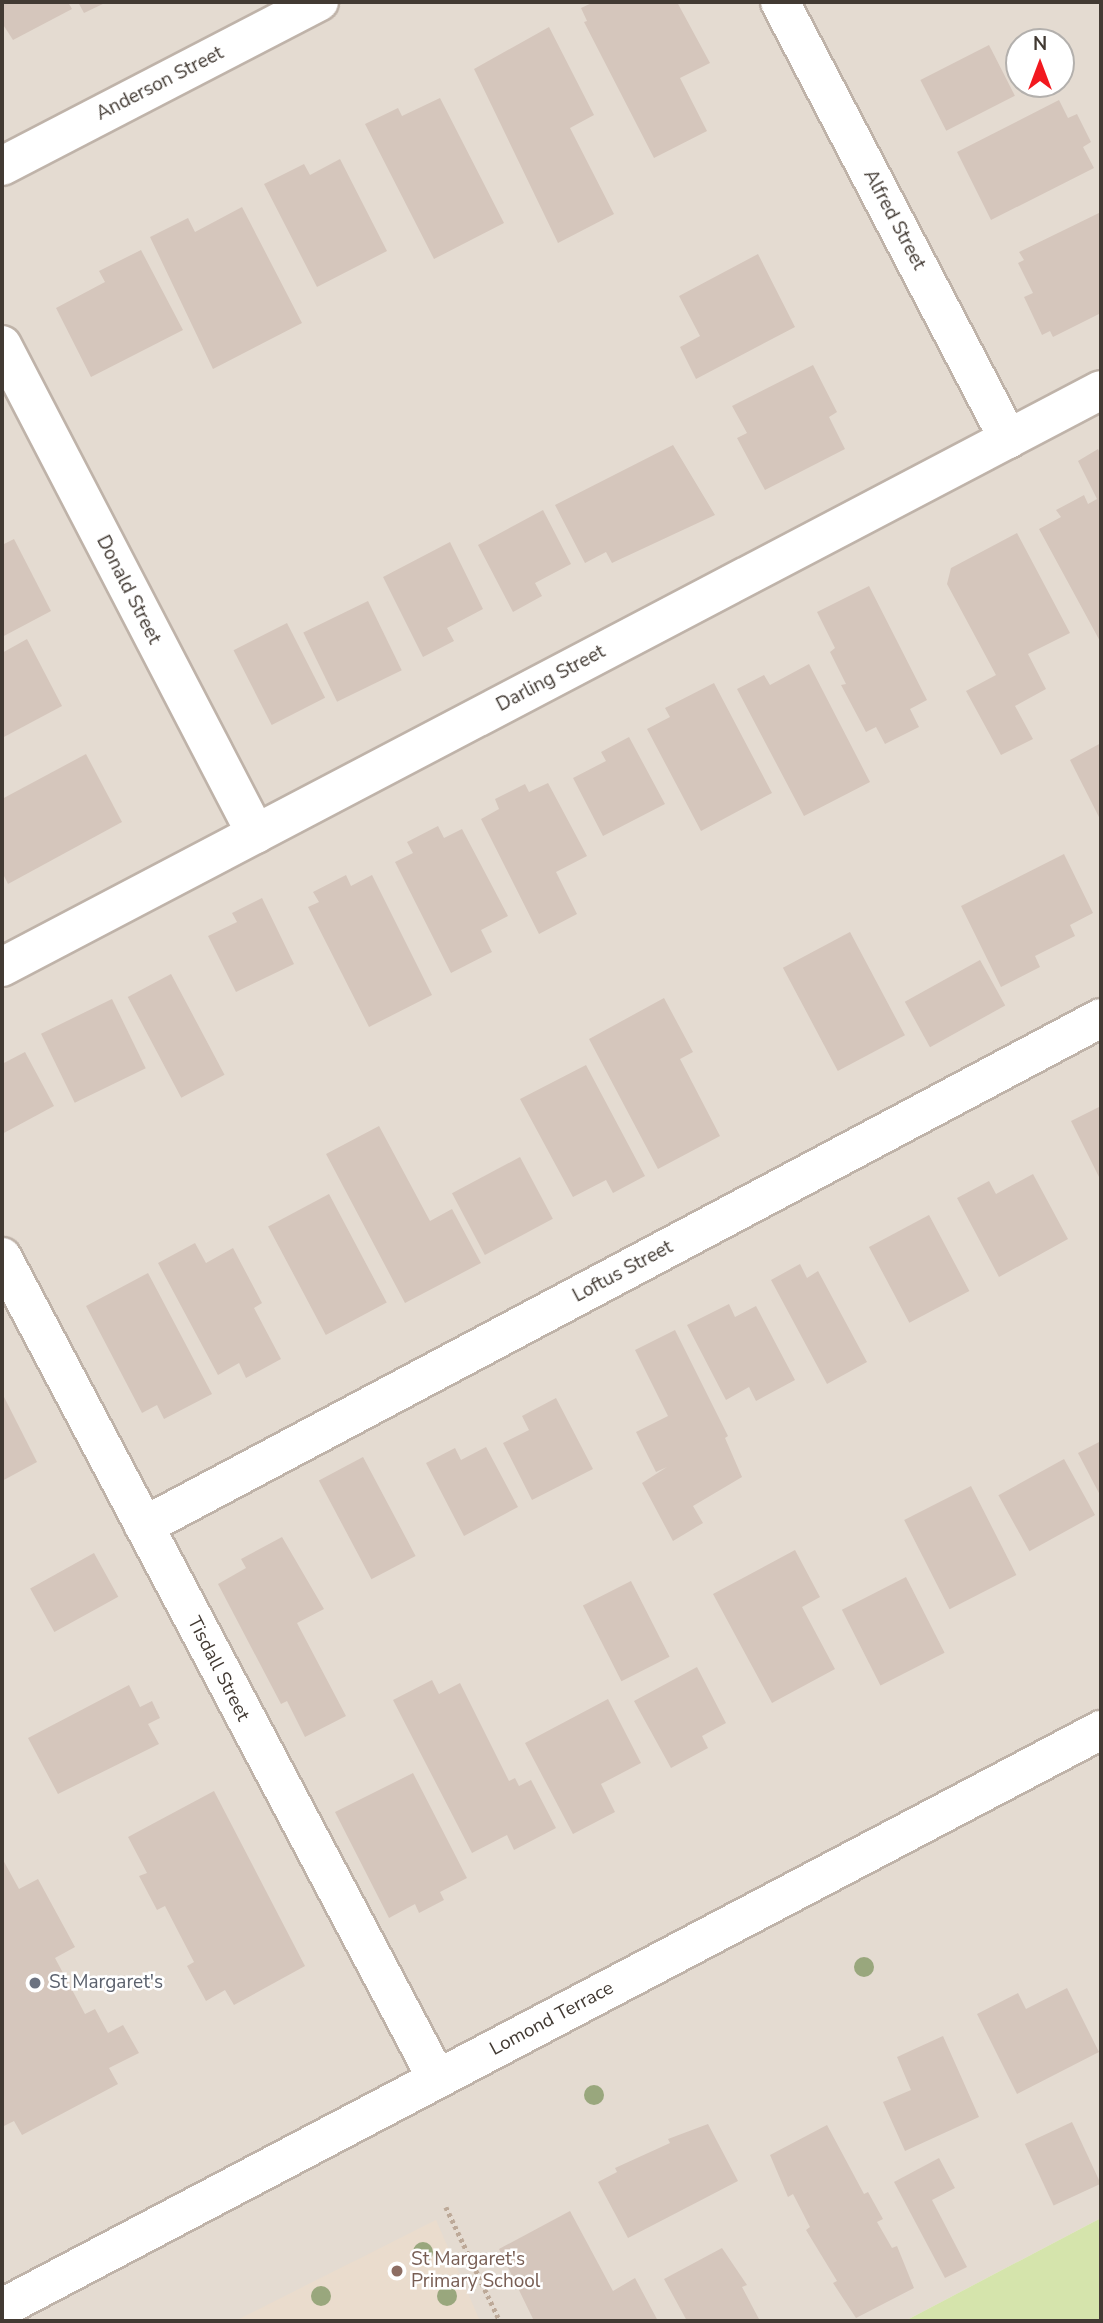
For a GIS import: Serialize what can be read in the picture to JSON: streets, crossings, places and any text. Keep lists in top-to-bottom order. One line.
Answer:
{"streets":{"street":["Anderson Street","Alfred Street","Donald Street","Darling Street","Loftus Street","Tisdall Street","Lomond Terrace"]},"crossings":[["Alfred Street","Darling Street"],["Donald Street","Darling Street"],["Loftus Street","Tisdall Street"],["Tisdall Street","Lomond Terrace"]],"places":["St Margaret's","St Margaret's Primary School"],"north":"top"}
